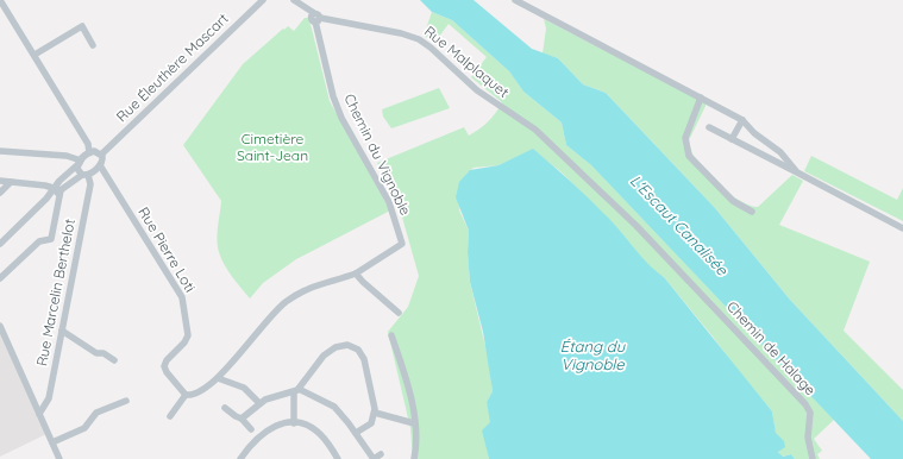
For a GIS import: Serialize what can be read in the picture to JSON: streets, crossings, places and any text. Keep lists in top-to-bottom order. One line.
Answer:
{"streets":{"street":["Rue Malplaquet","Rue Éleuthère Mascart","Chemin du Vignoble","Rue Pierre Loti","Rue Marcelin Berthelot","Chemin de Halage"]},"crossings":[["Rue Malplaquet","Chemin du Vignoble"],["Rue Malplaquet","Chemin de Halage"]],"water":["L'Escaut Canalisée","Étang du Vignoble"],"parks":["Cimetière Saint-Jean"]}
